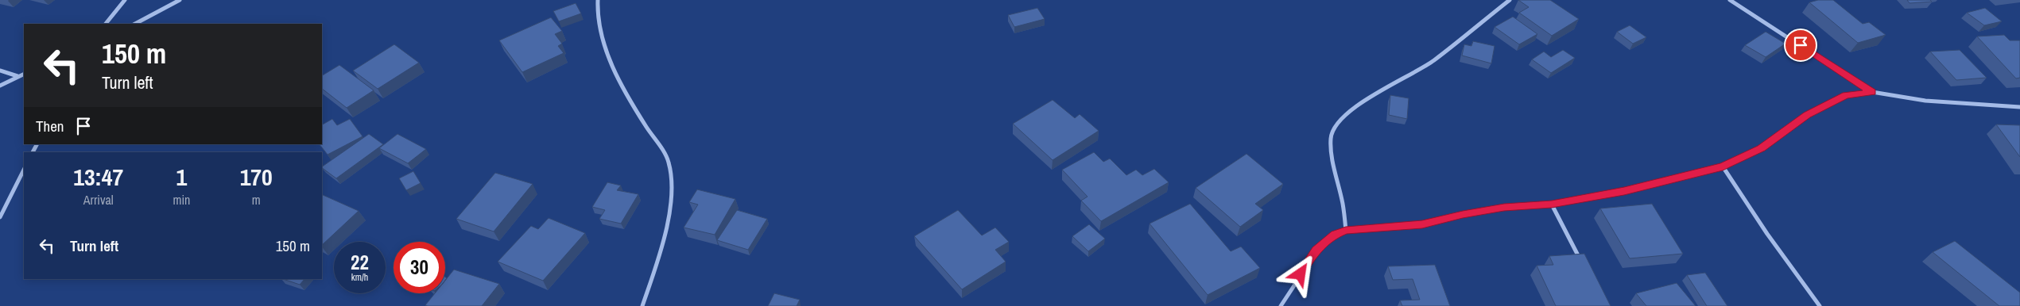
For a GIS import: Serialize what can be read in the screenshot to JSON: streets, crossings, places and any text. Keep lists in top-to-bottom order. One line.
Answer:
{"page":{"turn":["150 m","Turn left"],"then":"Then","eta":["13:47","Arrival","1","min","170","m"],"list":[{"name":"Turn left","value":"150 m"}],"speed":"22 km/h","limit":"30"}}
